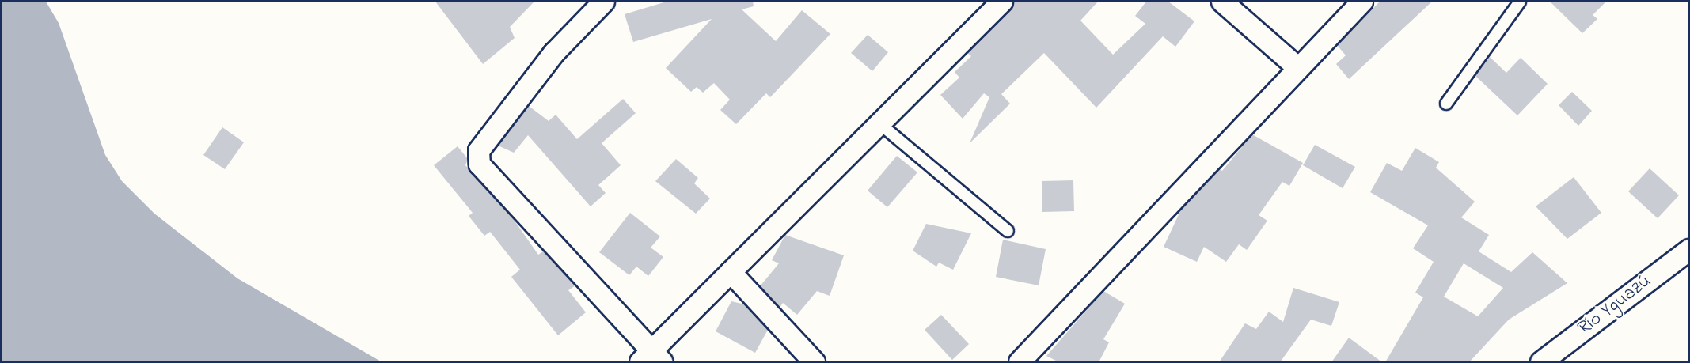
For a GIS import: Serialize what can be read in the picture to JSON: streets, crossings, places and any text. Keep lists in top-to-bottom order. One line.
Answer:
{"streets":{"street":["Río Yguazú"]}}
